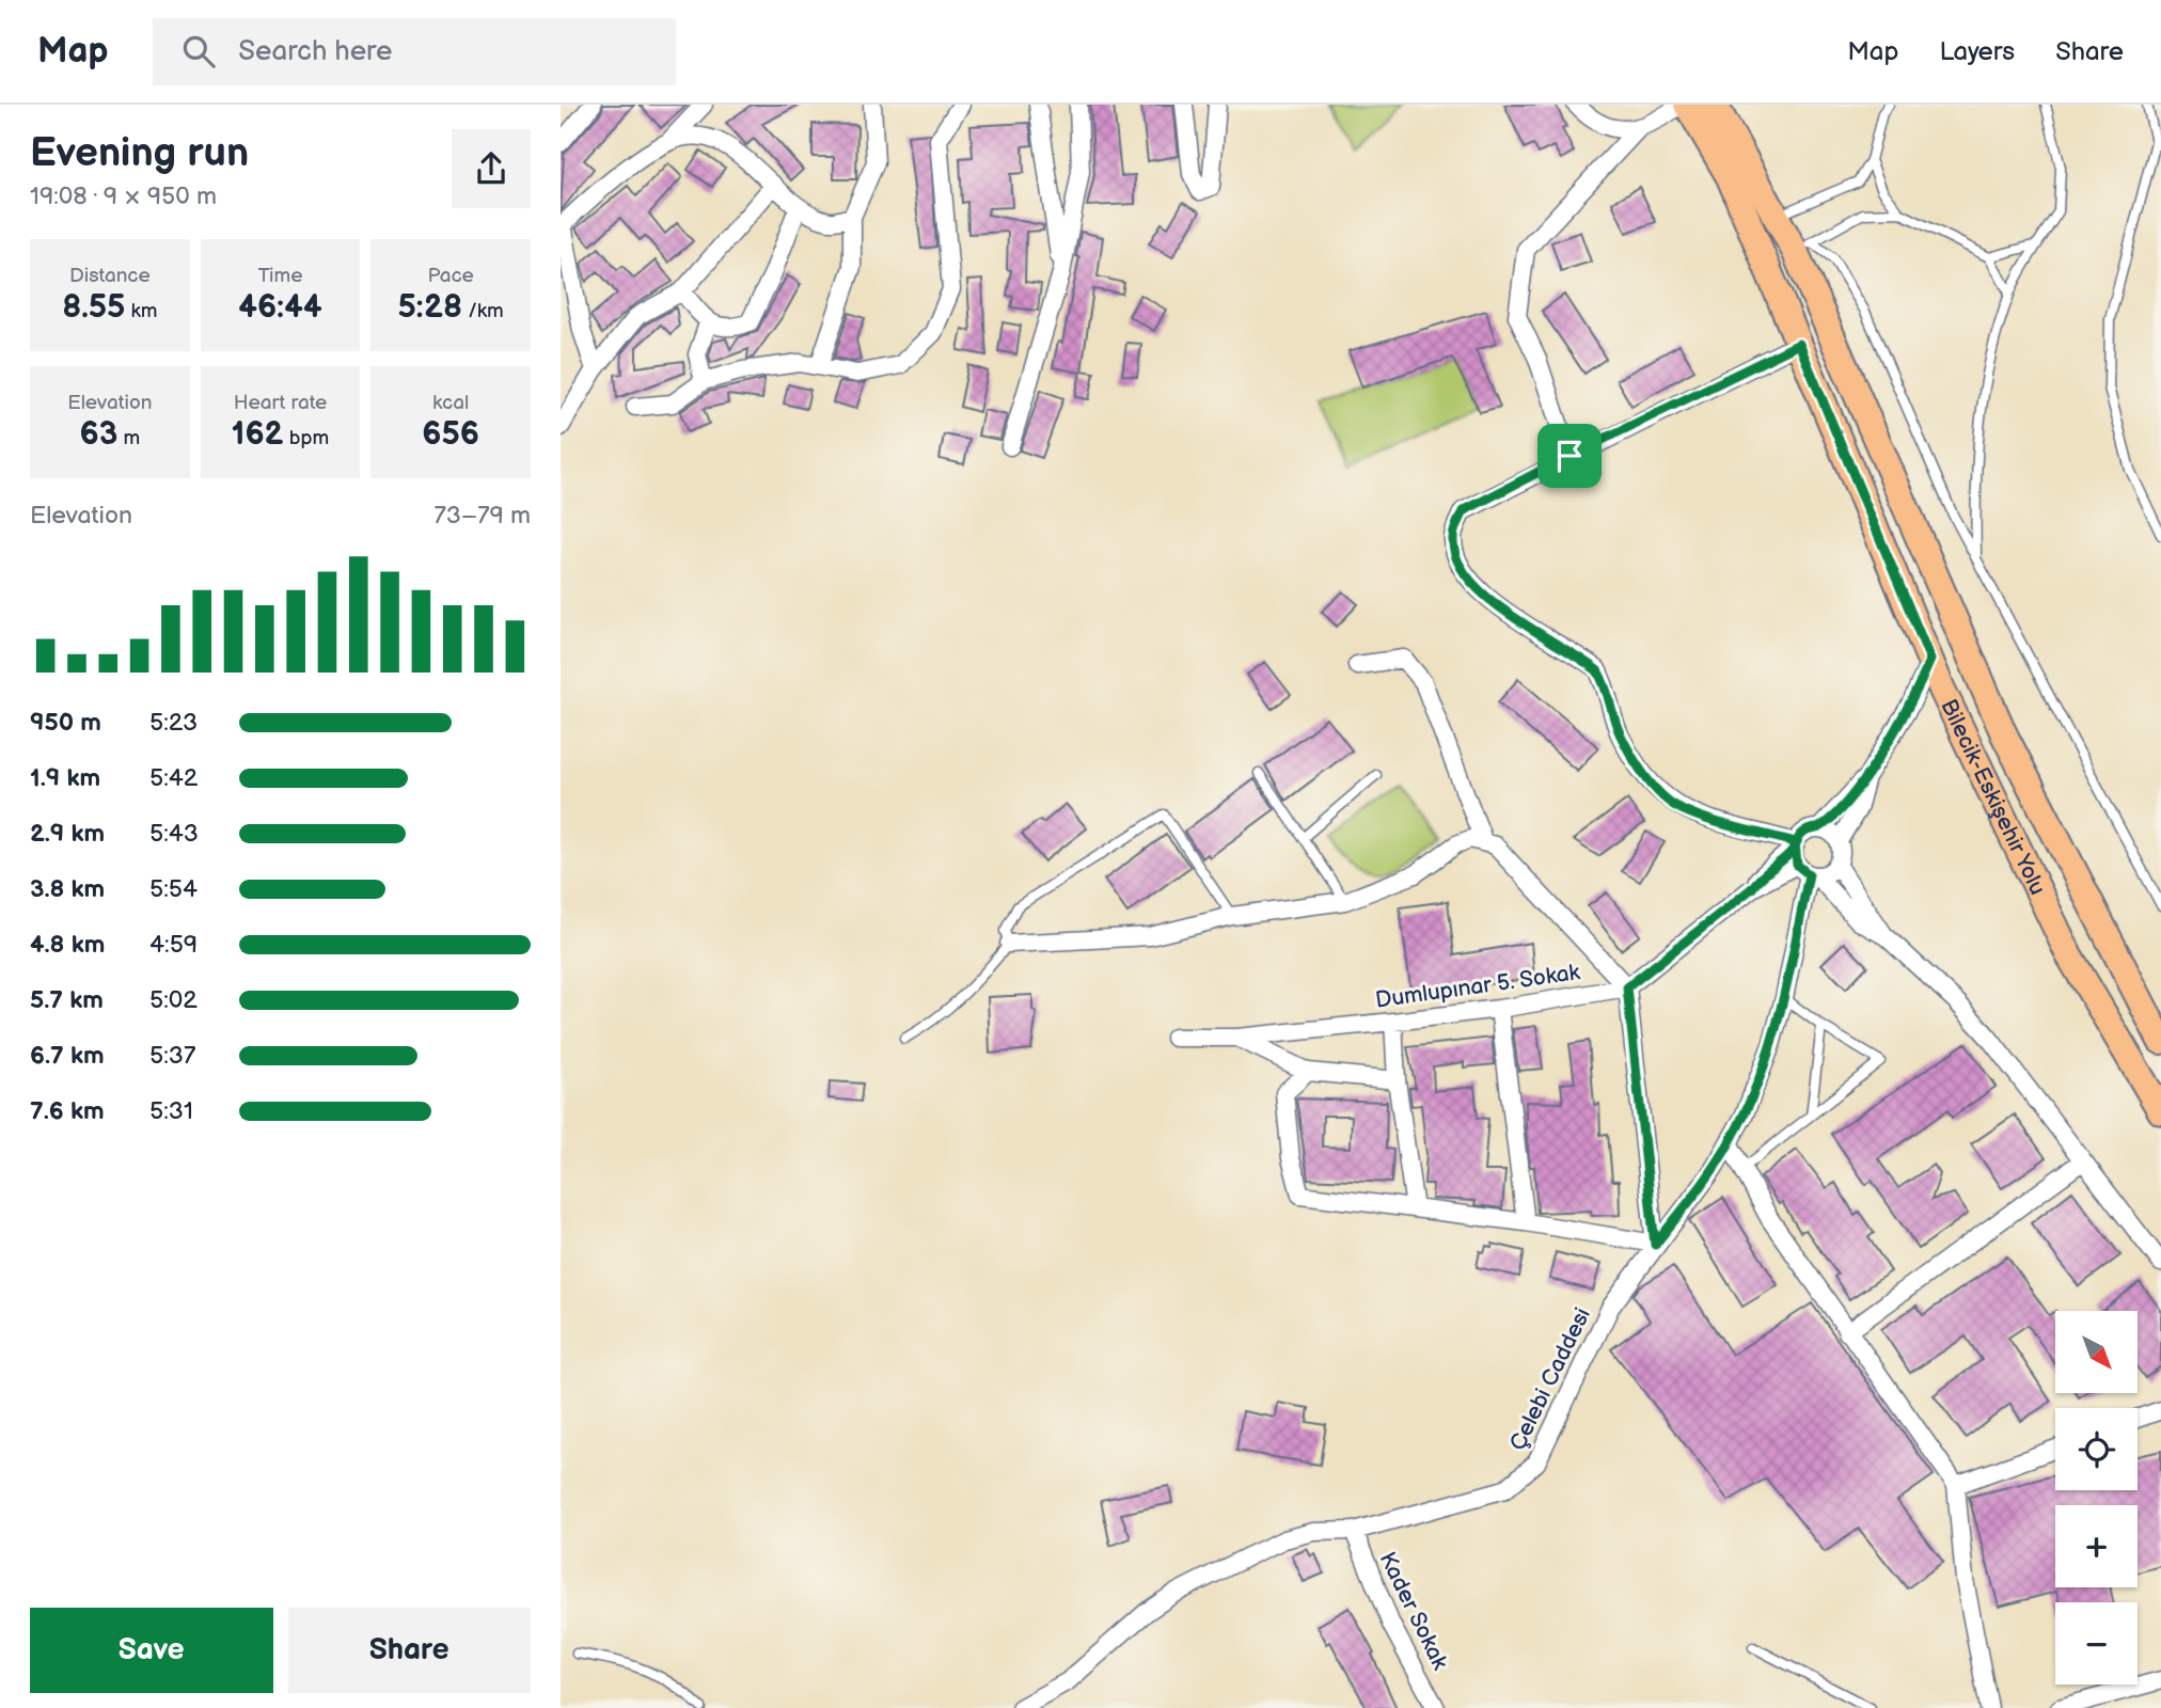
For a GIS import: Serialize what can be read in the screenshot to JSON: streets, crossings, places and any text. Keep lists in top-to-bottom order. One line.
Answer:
{"streets":{"main road":["Bilecik-Eskişehir Yolu"],"street":["Dumlupınar 5. Sokak","Çelebi Caddesi","Kader Sokak"]},"crossings":[["Dumlupınar 5. Sokak","Çelebi Caddesi"],["Çelebi Caddesi","Kader Sokak"]],"north":"bottom right","page":{"header":"Map","search":"Search here","nav":["Map","Layers","Share"],"heading":["Evening run","19:08 · 9 × 950 m"],"stats":[["Distance","8.55 km"],["Time","46:44"],["Pace","5:28 /km"],["Elevation","63 m"],["Heart rate","162 bpm"],["kcal","656"]],"chart":["Elevation","73–79 m"],"list":[{"name":"950 m","note":"5:23"},{"name":"1.9 km","note":"5:42"},{"name":"2.9 km","note":"5:43"},{"name":"3.8 km","note":"5:54"},{"name":"4.8 km","note":"4:59"},{"name":"5.7 km","note":"5:02"},{"name":"6.7 km","note":"5:37"},{"name":"7.6 km","note":"5:31"}],"map_buttons":["+","−"],"buttons":["Save","Share"]}}
